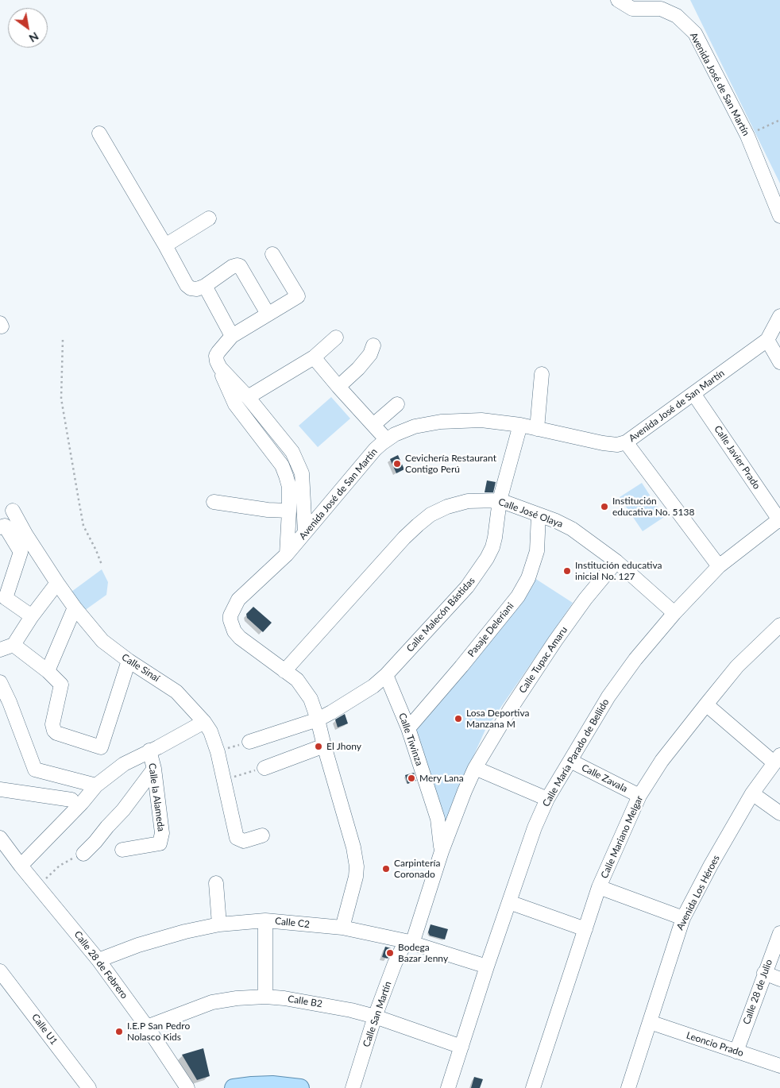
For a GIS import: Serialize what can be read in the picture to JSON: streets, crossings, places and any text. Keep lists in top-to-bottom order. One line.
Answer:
{"streets":{"street":["Avenida José de San Martín","Calle Javier Prado","Calle José Olaya","Calle Malecón Bástidas","Pasaje Deleriani","Calle Tupac Amaru","Calle Sinaí","Calle Tiwinza","Calle María Parado de Bellido","Calle Zavala","Calle la Alameda","Calle Mariano Melgar","Avenida Los Héroes","Calle C2","Calle 28 de Febrero","Calle 28 de Julio","Calle B2","Calle San Martín","Calle U1","Leoncio Prado"]},"crossings":[["Avenida José de San Martín","Calle Javier Prado"],["Avenida José de San Martín","Calle José Olaya"],["Avenida José de San Martín","Calle Malecón Bástidas"],["Avenida José de San Martín","Calle C2"],["Calle Javier Prado","Calle María Parado de Bellido"],["Calle José Olaya","Calle Malecón Bástidas"],["Calle José Olaya","Pasaje Deleriani"],["Calle José Olaya","Calle Tupac Amaru"],["Calle José Olaya","Calle María Parado de Bellido"],["Calle Malecón Bástidas","Calle Tiwinza"],["Pasaje Deleriani","Calle Tiwinza"],["Calle Tupac Amaru","Calle Tiwinza"],["Calle Tupac Amaru","Calle San Martín"],["Calle Tiwinza","Calle San Martín"],["Calle María Parado de Bellido","Calle Zavala"],["Calle María Parado de Bellido","Calle C2"],["Calle María Parado de Bellido","Calle B2"],["Calle Zavala","Calle Mariano Melgar"],["Avenida Los Héroes","Leoncio Prado"],["Calle C2","Calle 28 de Febrero"],["Calle C2","Calle San Martín"],["Calle 28 de Febrero","Calle B2"],["Calle 28 de Julio","Leoncio Prado"],["Calle B2","Calle San Martín"]],"places":["Cevichería Restaurant Contigo Perú","Institución educativa No. 5138","Institución educativa inicial No. 127","Losa Deportiva Manzana M","El Jhony","Mery Lana","Carpintería Coronado","Bodega Bazar Jenny","I.E.P San Pedro Nolasco Kids"],"north":"bottom right"}
